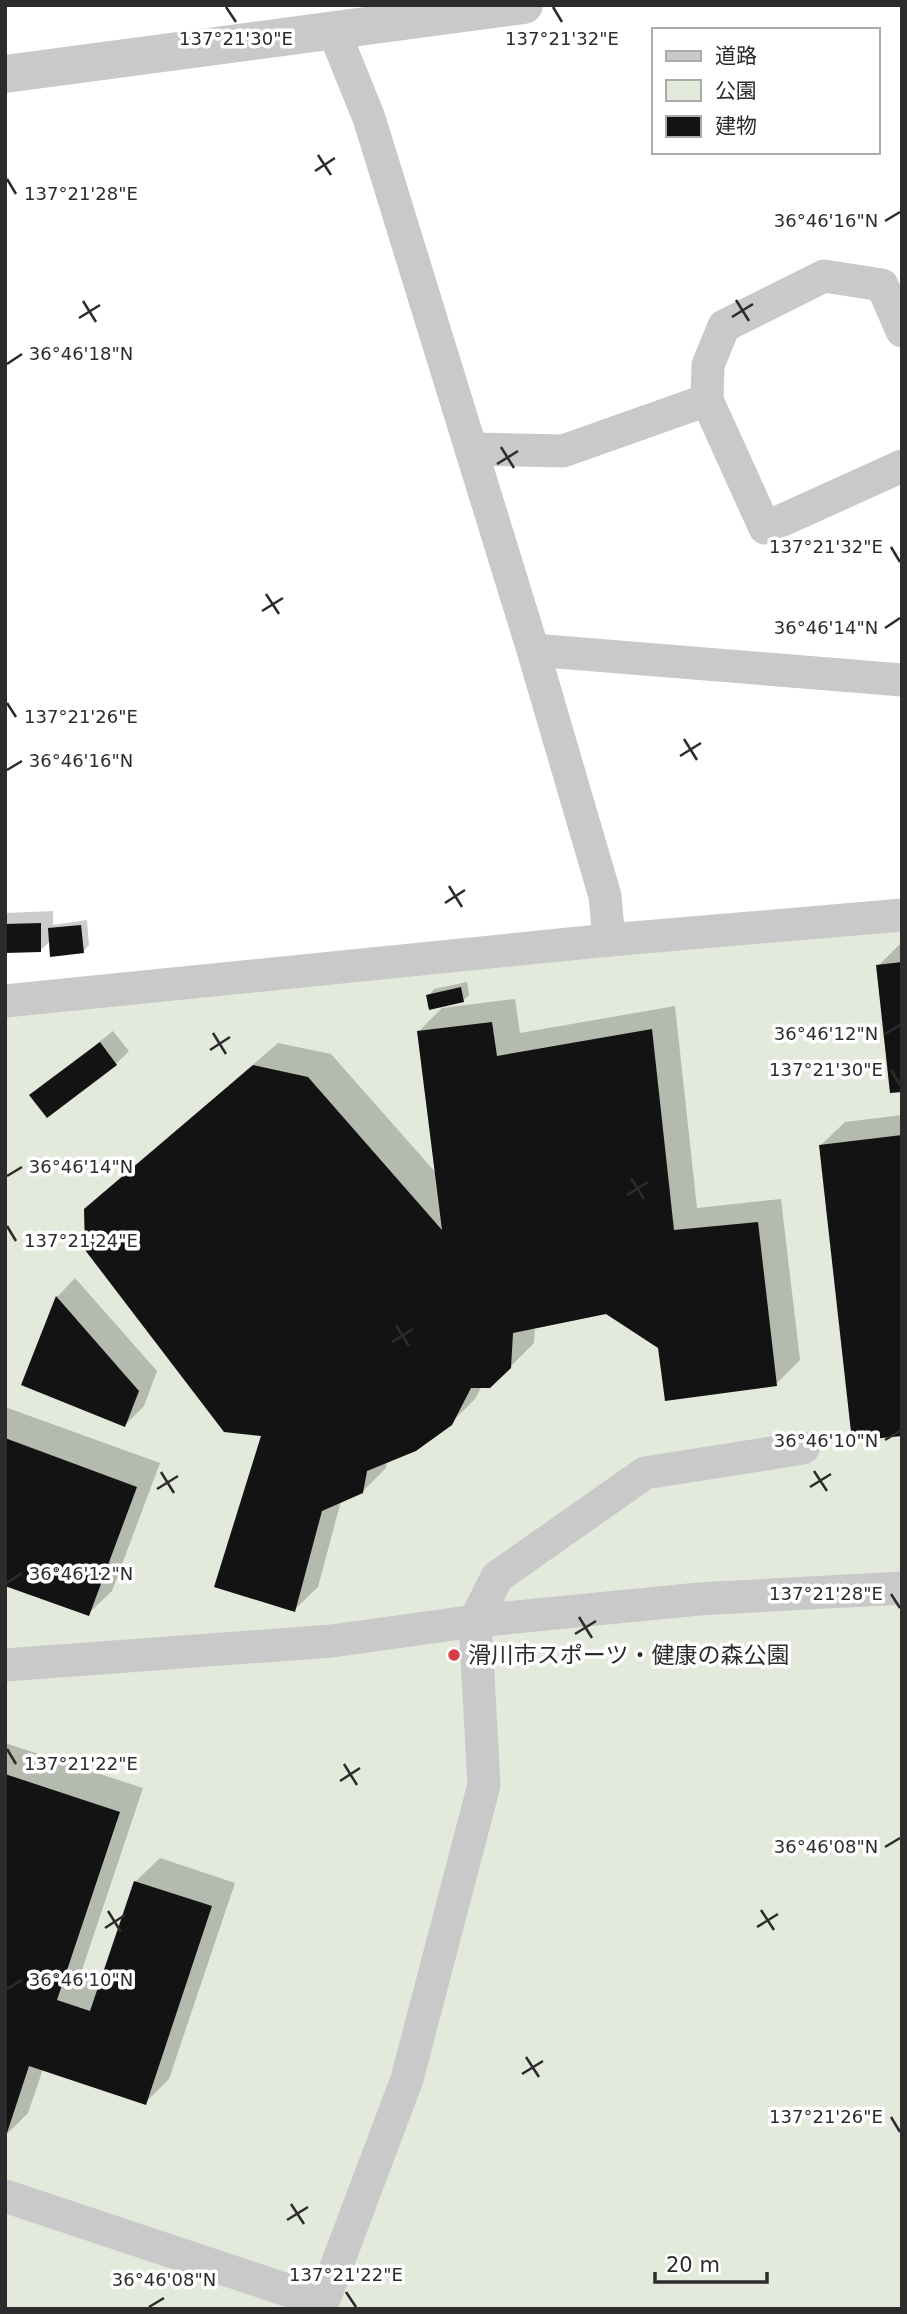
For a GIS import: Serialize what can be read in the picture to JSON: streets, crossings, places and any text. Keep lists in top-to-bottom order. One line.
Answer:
{"places":["滑川市スポーツ・健康の森公園"],"legend":["道路","公園","建物"],"scale_bar":"20 m","coordinates":["137°21'30\"E","137°21'32\"E","137°21'28\"E","36°46'16\"N","36°46'18\"N","36°46'14\"N","137°21'26\"E","36°46'12\"N","137°21'24\"E","36°46'10\"N","137°21'22\"E","36°46'08\"N"]}
